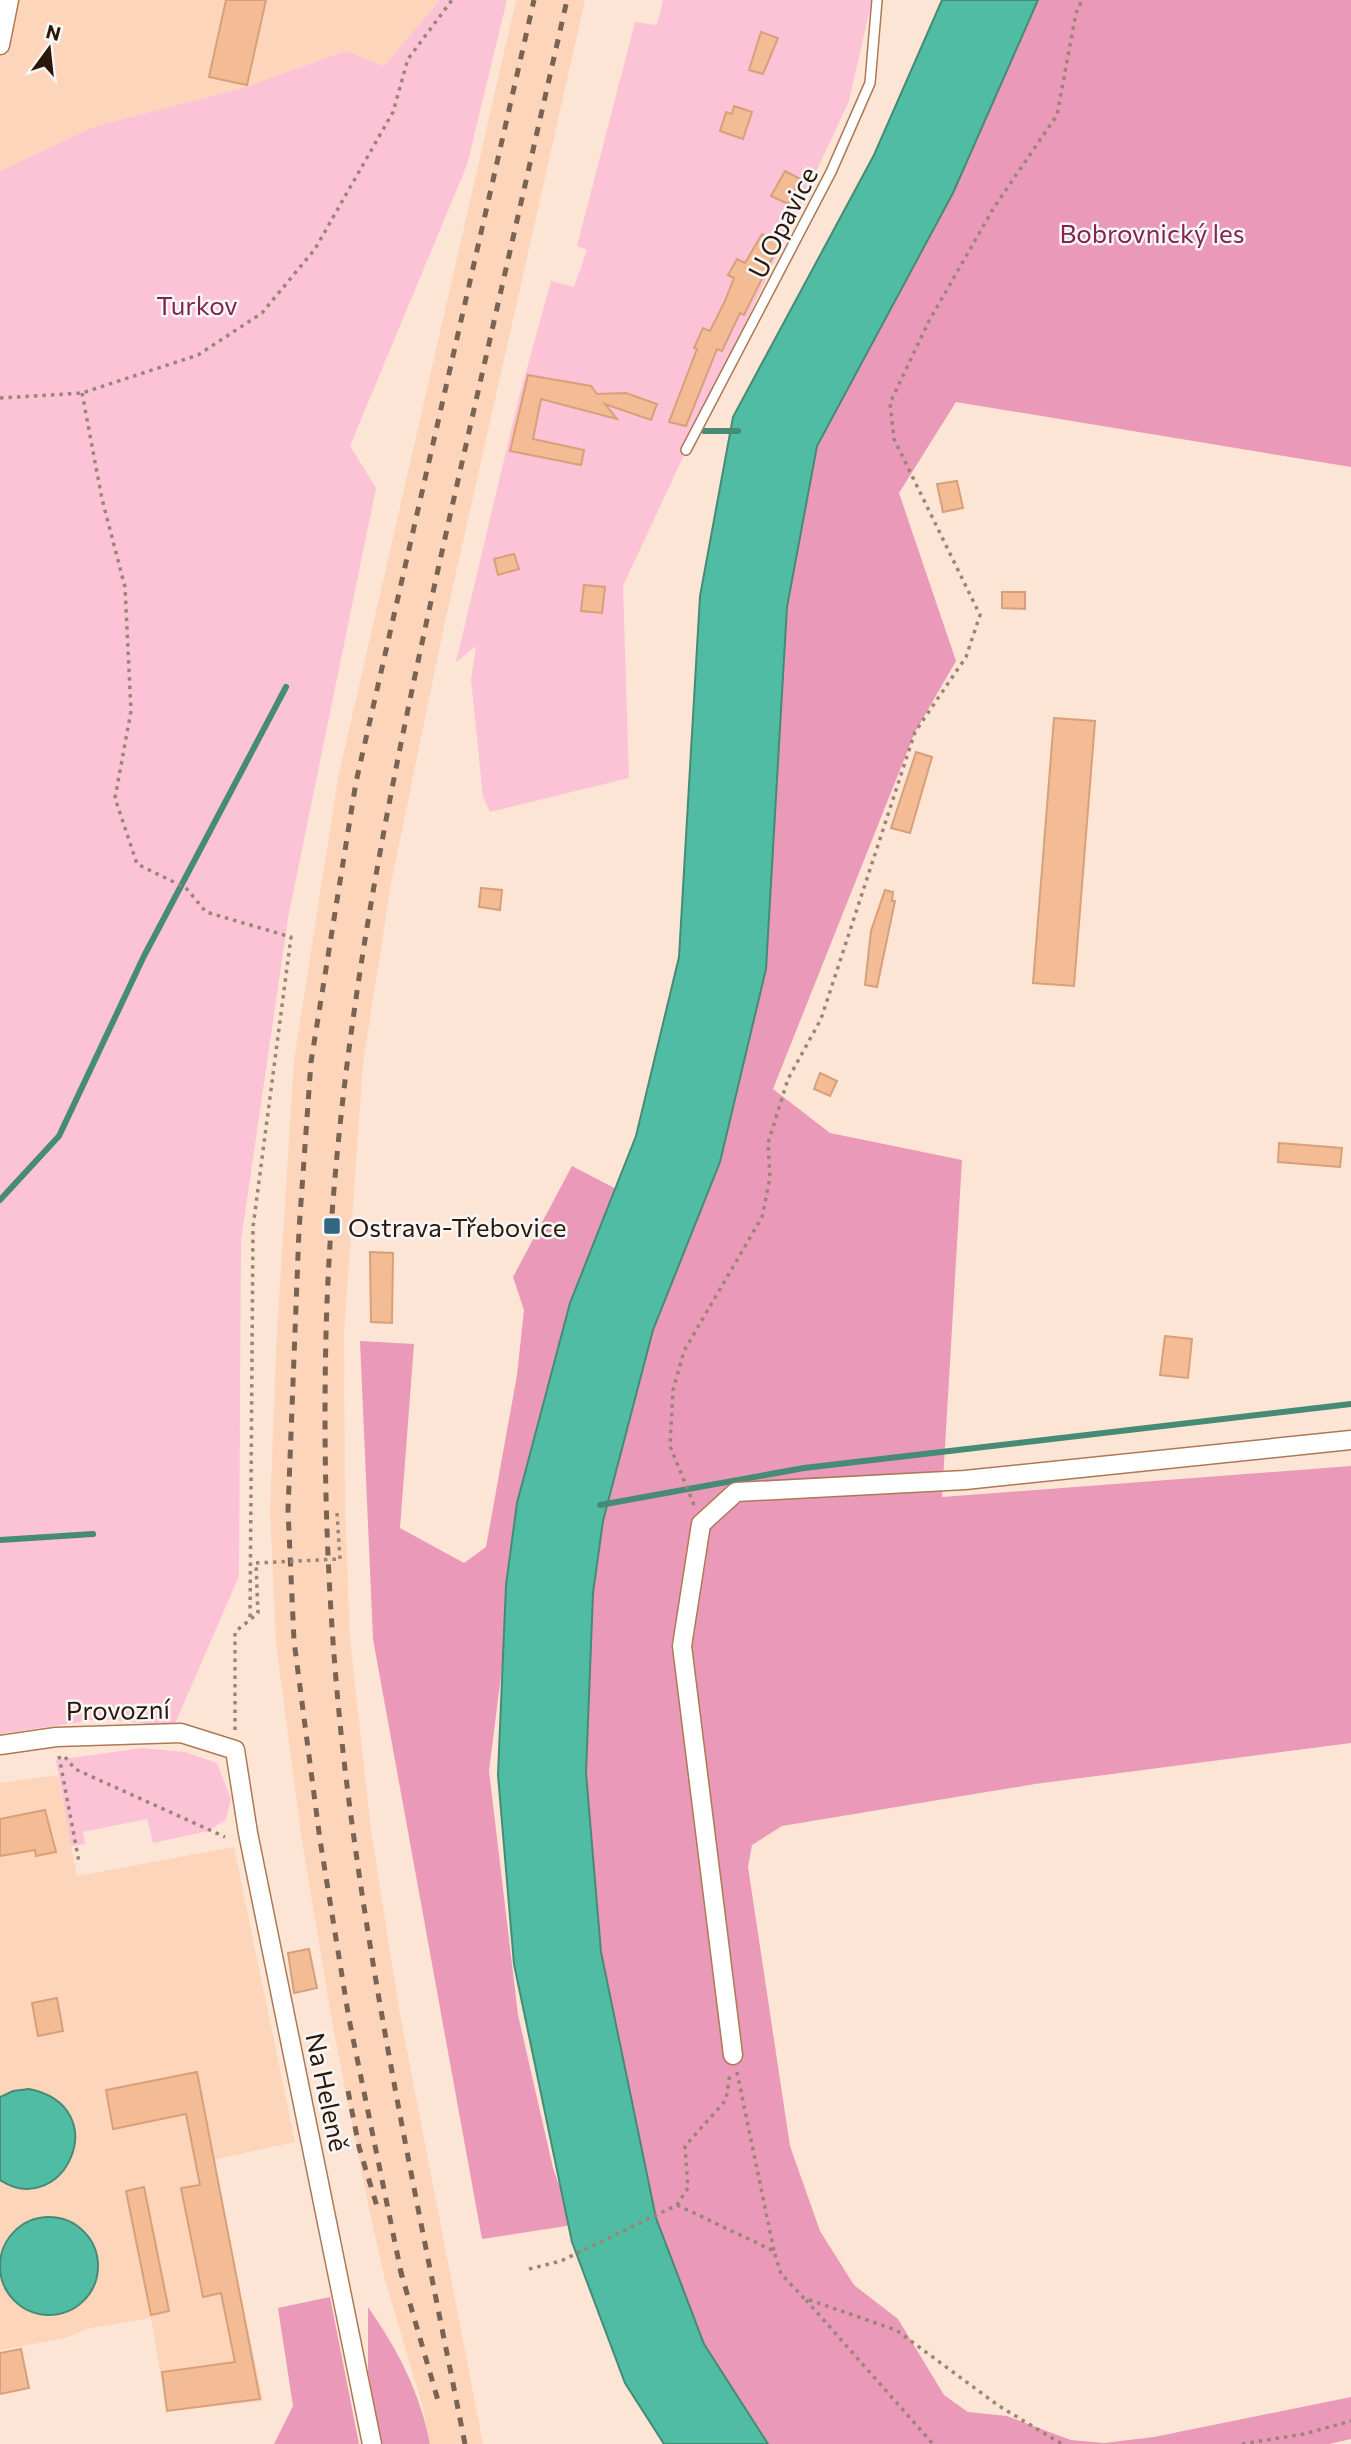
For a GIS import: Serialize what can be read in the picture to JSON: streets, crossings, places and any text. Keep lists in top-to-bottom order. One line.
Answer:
{"streets":{"street":["Provozní","Na Heleně"],"lane":["U Opavice"]},"crossings":[["Provozní","Na Heleně"]],"parks":["Bobrovnický les","Turkov"],"places":{"transit":["Ostrava-Třebovice"]},"north":"top"}
